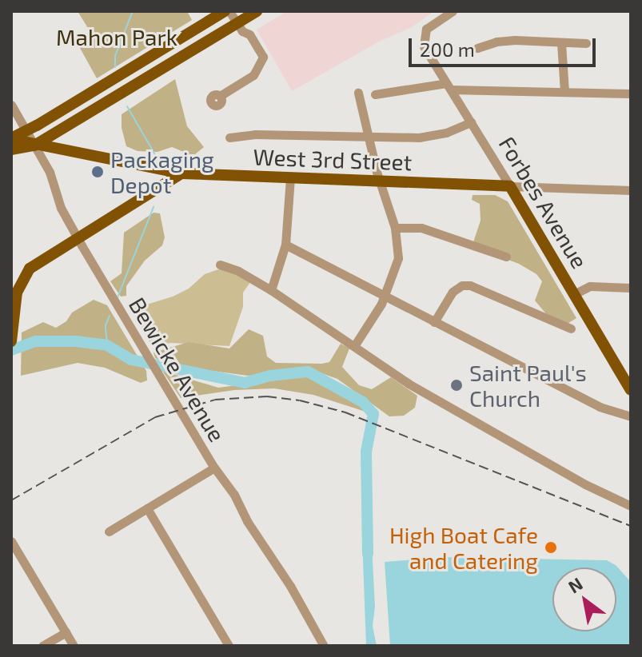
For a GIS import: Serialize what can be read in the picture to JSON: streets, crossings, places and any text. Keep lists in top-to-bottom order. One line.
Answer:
{"streets":{"main road":["West 3rd Street","Forbes Avenue"],"street":["Bewicke Avenue"]},"crossings":[["West 3rd Street","Forbes Avenue"],["West 3rd Street","Bewicke Avenue"]],"parks":["Mahon Park"],"places":["Packaging Depot","Saint Paul's Church","High Boat Cafe and Catering"],"scale_bar":"200 m","north":"top left"}
